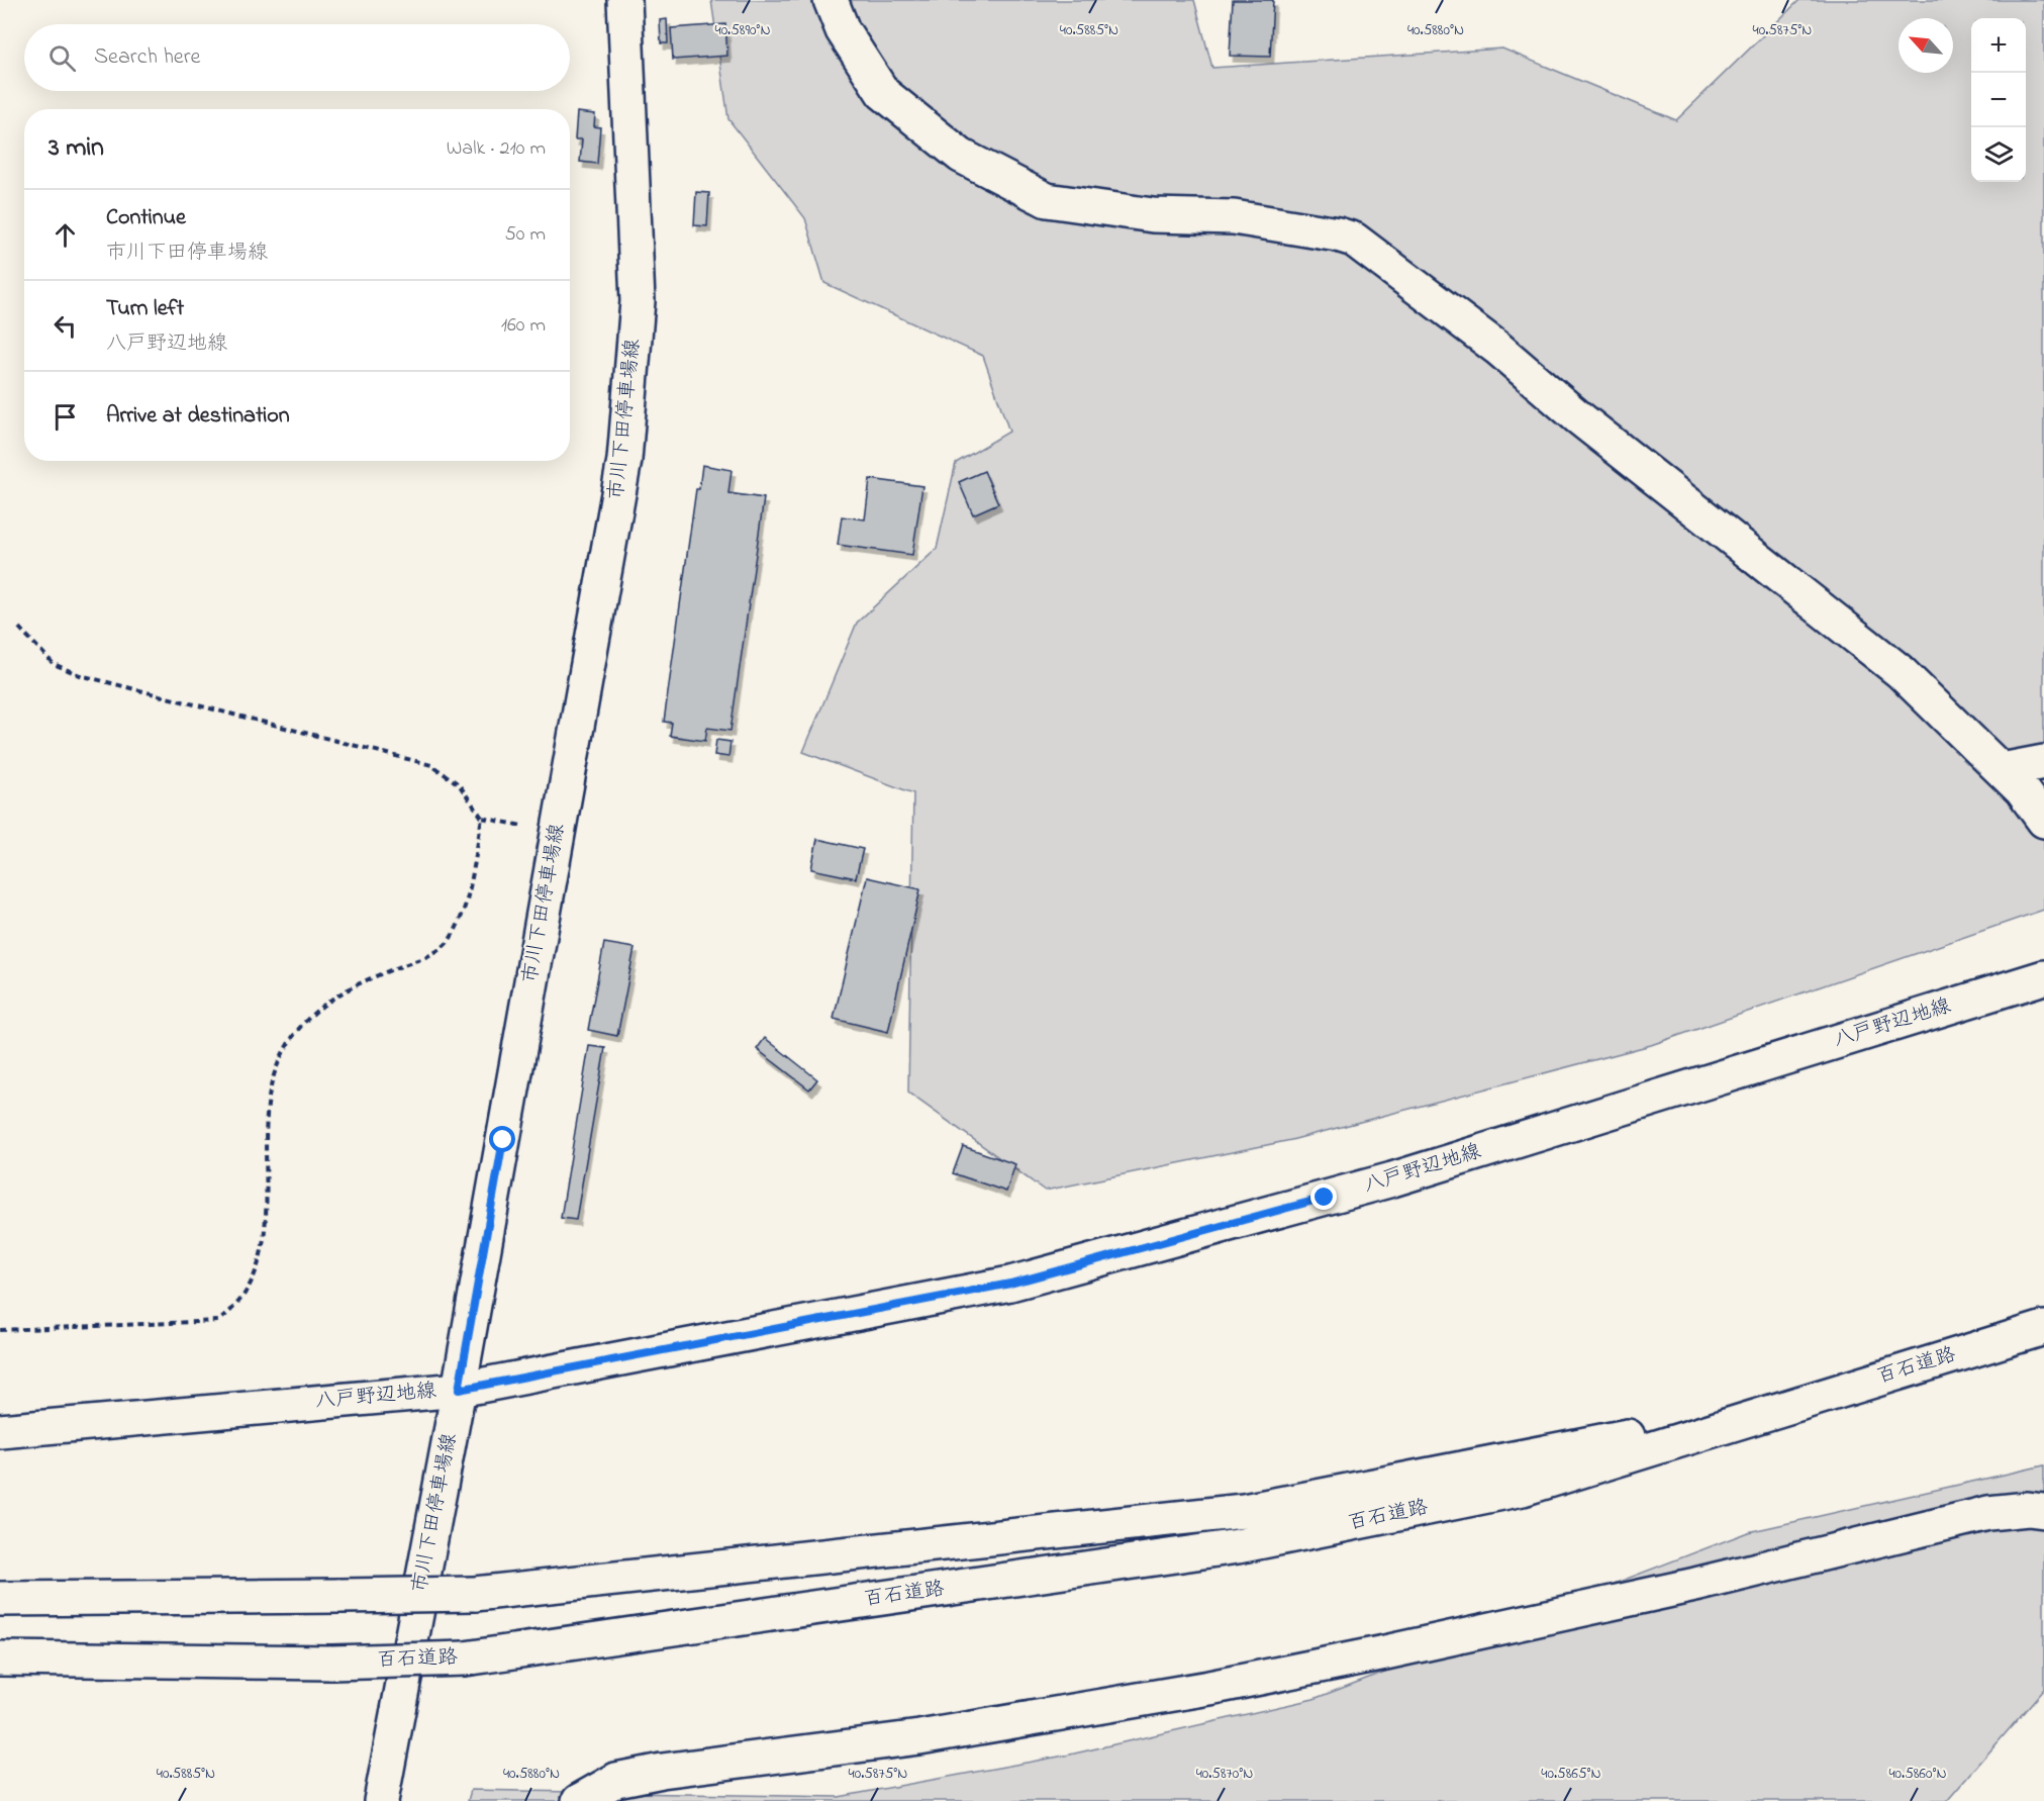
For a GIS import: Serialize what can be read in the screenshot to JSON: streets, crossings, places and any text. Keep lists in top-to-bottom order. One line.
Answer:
{"streets":{"main road":["市川下田停車場線","八戸野辺地線","百石道路"]},"crossings":[["市川下田停車場線","八戸野辺地線"]],"north":"top left","page":{"map_buttons":["+","−"],"search":"Search here","heading":["3 min","Walk · 210 m"],"list":[["Continue","市川下田停車場線","50 m"],["Turn left","八戸野辺地線","160 m"],"Arrive at destination"]},"coordinates":["40.5890°N","40.5885°N","40.5880°N","40.5875°N","40.5870°N","40.5865°N","40.5860°N"]}
